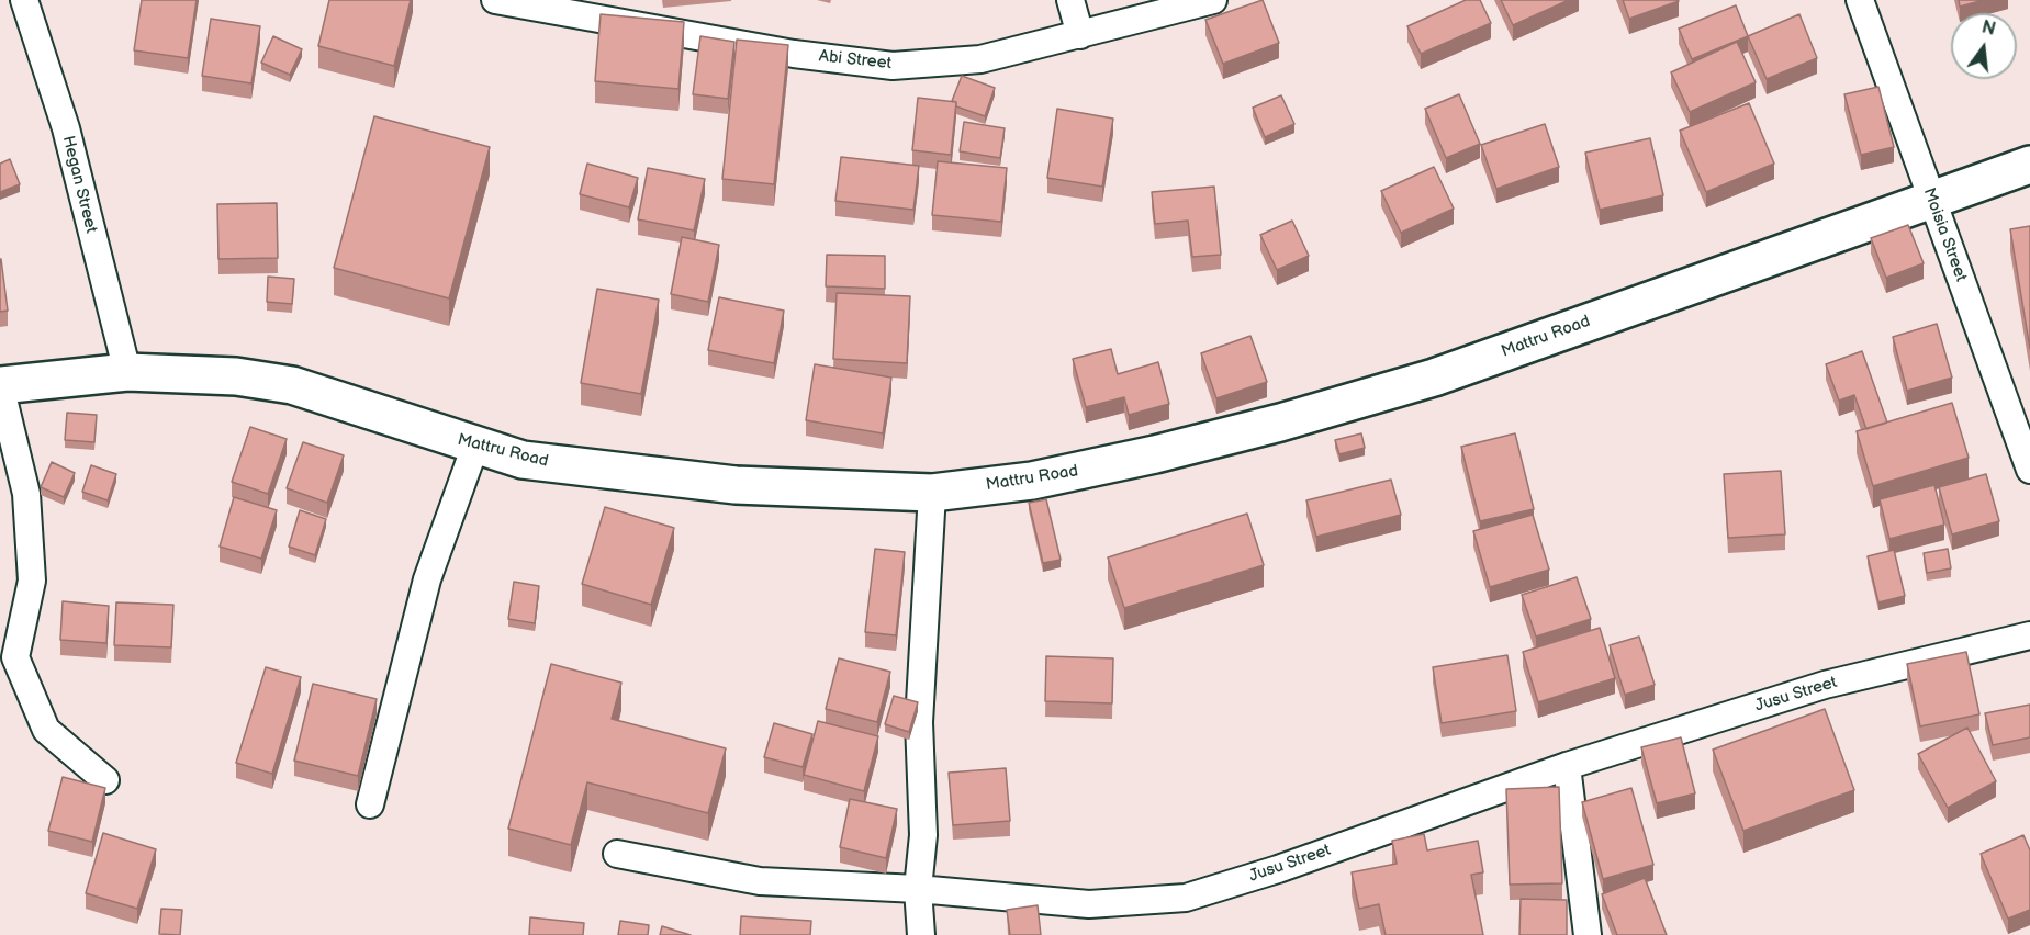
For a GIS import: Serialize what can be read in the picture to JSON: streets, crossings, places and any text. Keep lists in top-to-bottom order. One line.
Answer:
{"streets":{"main road":["Mattru Road"],"street":["Abi Street","Hegan Street","Moisia Street","Jusu Street"]},"crossings":[["Hegan Street","Mattru Road"],["Moisia Street","Mattru Road"]],"north":"top"}
